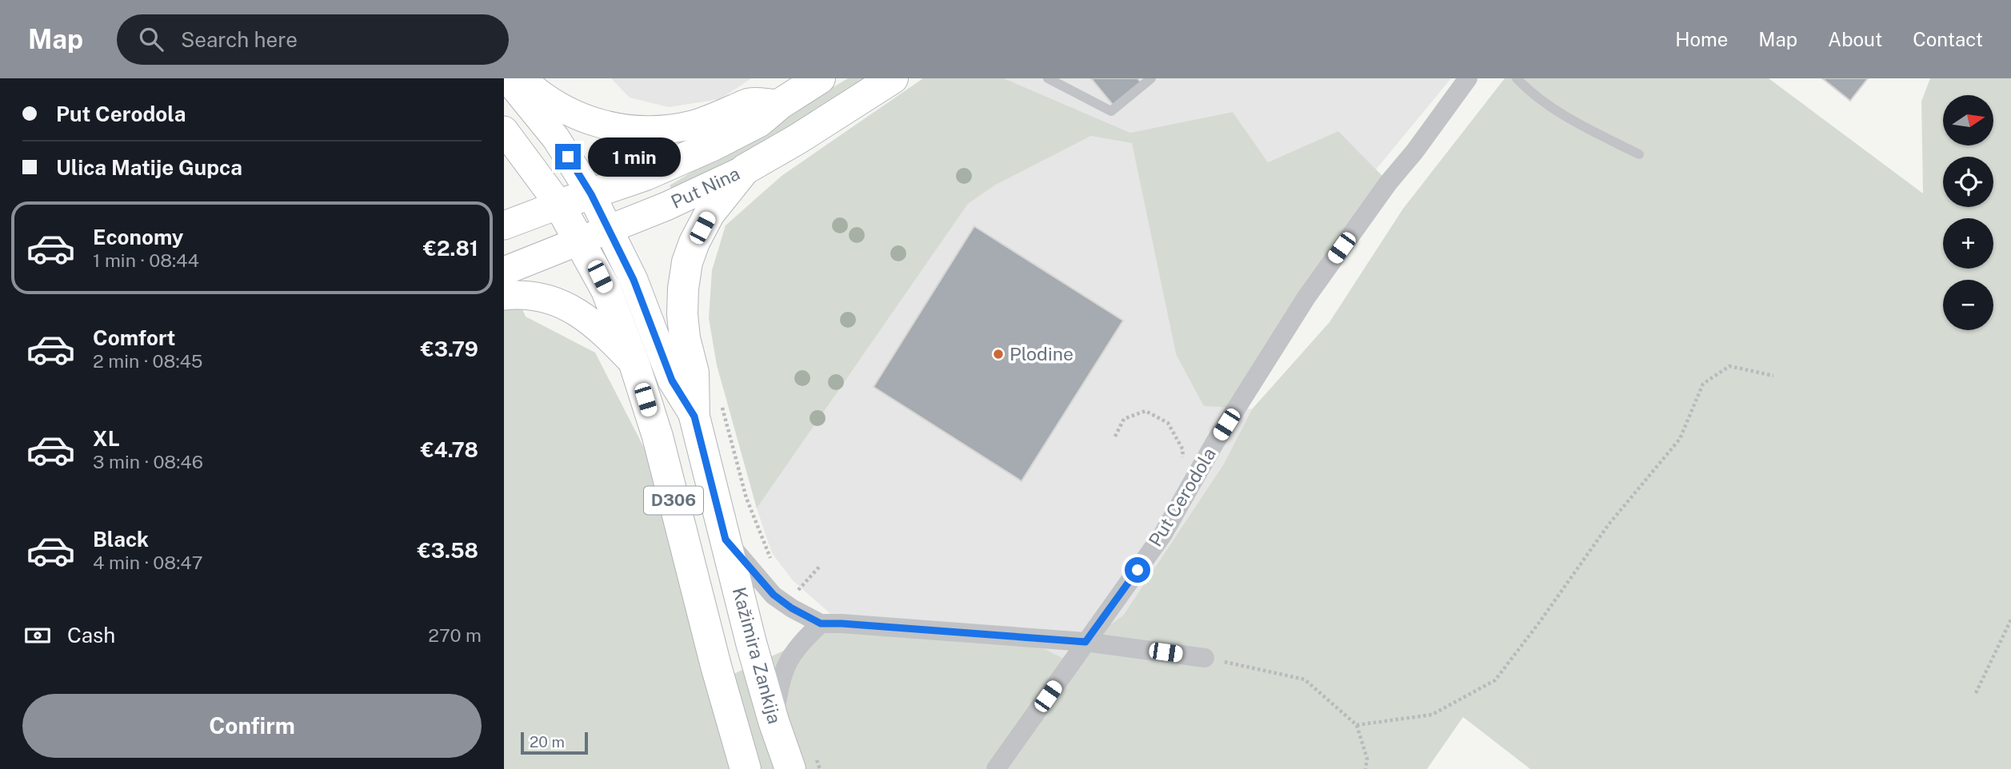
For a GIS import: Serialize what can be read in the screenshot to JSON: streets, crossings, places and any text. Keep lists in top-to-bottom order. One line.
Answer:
{"streets":{"main road":["Put Nina","D306","Kažimira Zankija"],"street":["Put Cerodola"]},"crossings":[["Put Nina","D306"],["Put Nina","Kažimira Zankija"],["D306","Kažimira Zankija"]],"places":["Plodine"],"scale_bar":"20 m","north":"right","page":{"header":"Map","search":"Search here","nav":["Home","Map","About","Contact"],"banner":["Put Cerodola","Ulica Matije Gupca"],"map_buttons":["+","−"],"bubble":"1 min","list":[{"name":"Economy","note":"1 min · 08:44","value":"€2.81"},{"name":"Comfort","note":"2 min · 08:45","value":"€3.79"},{"name":"XL","note":"3 min · 08:46","value":"€4.78"},{"name":"Black","note":"4 min · 08:47","value":"€3.58"}],"pay":["Cash","270 m"],"buttons":"Confirm","scale":"20 m"}}
